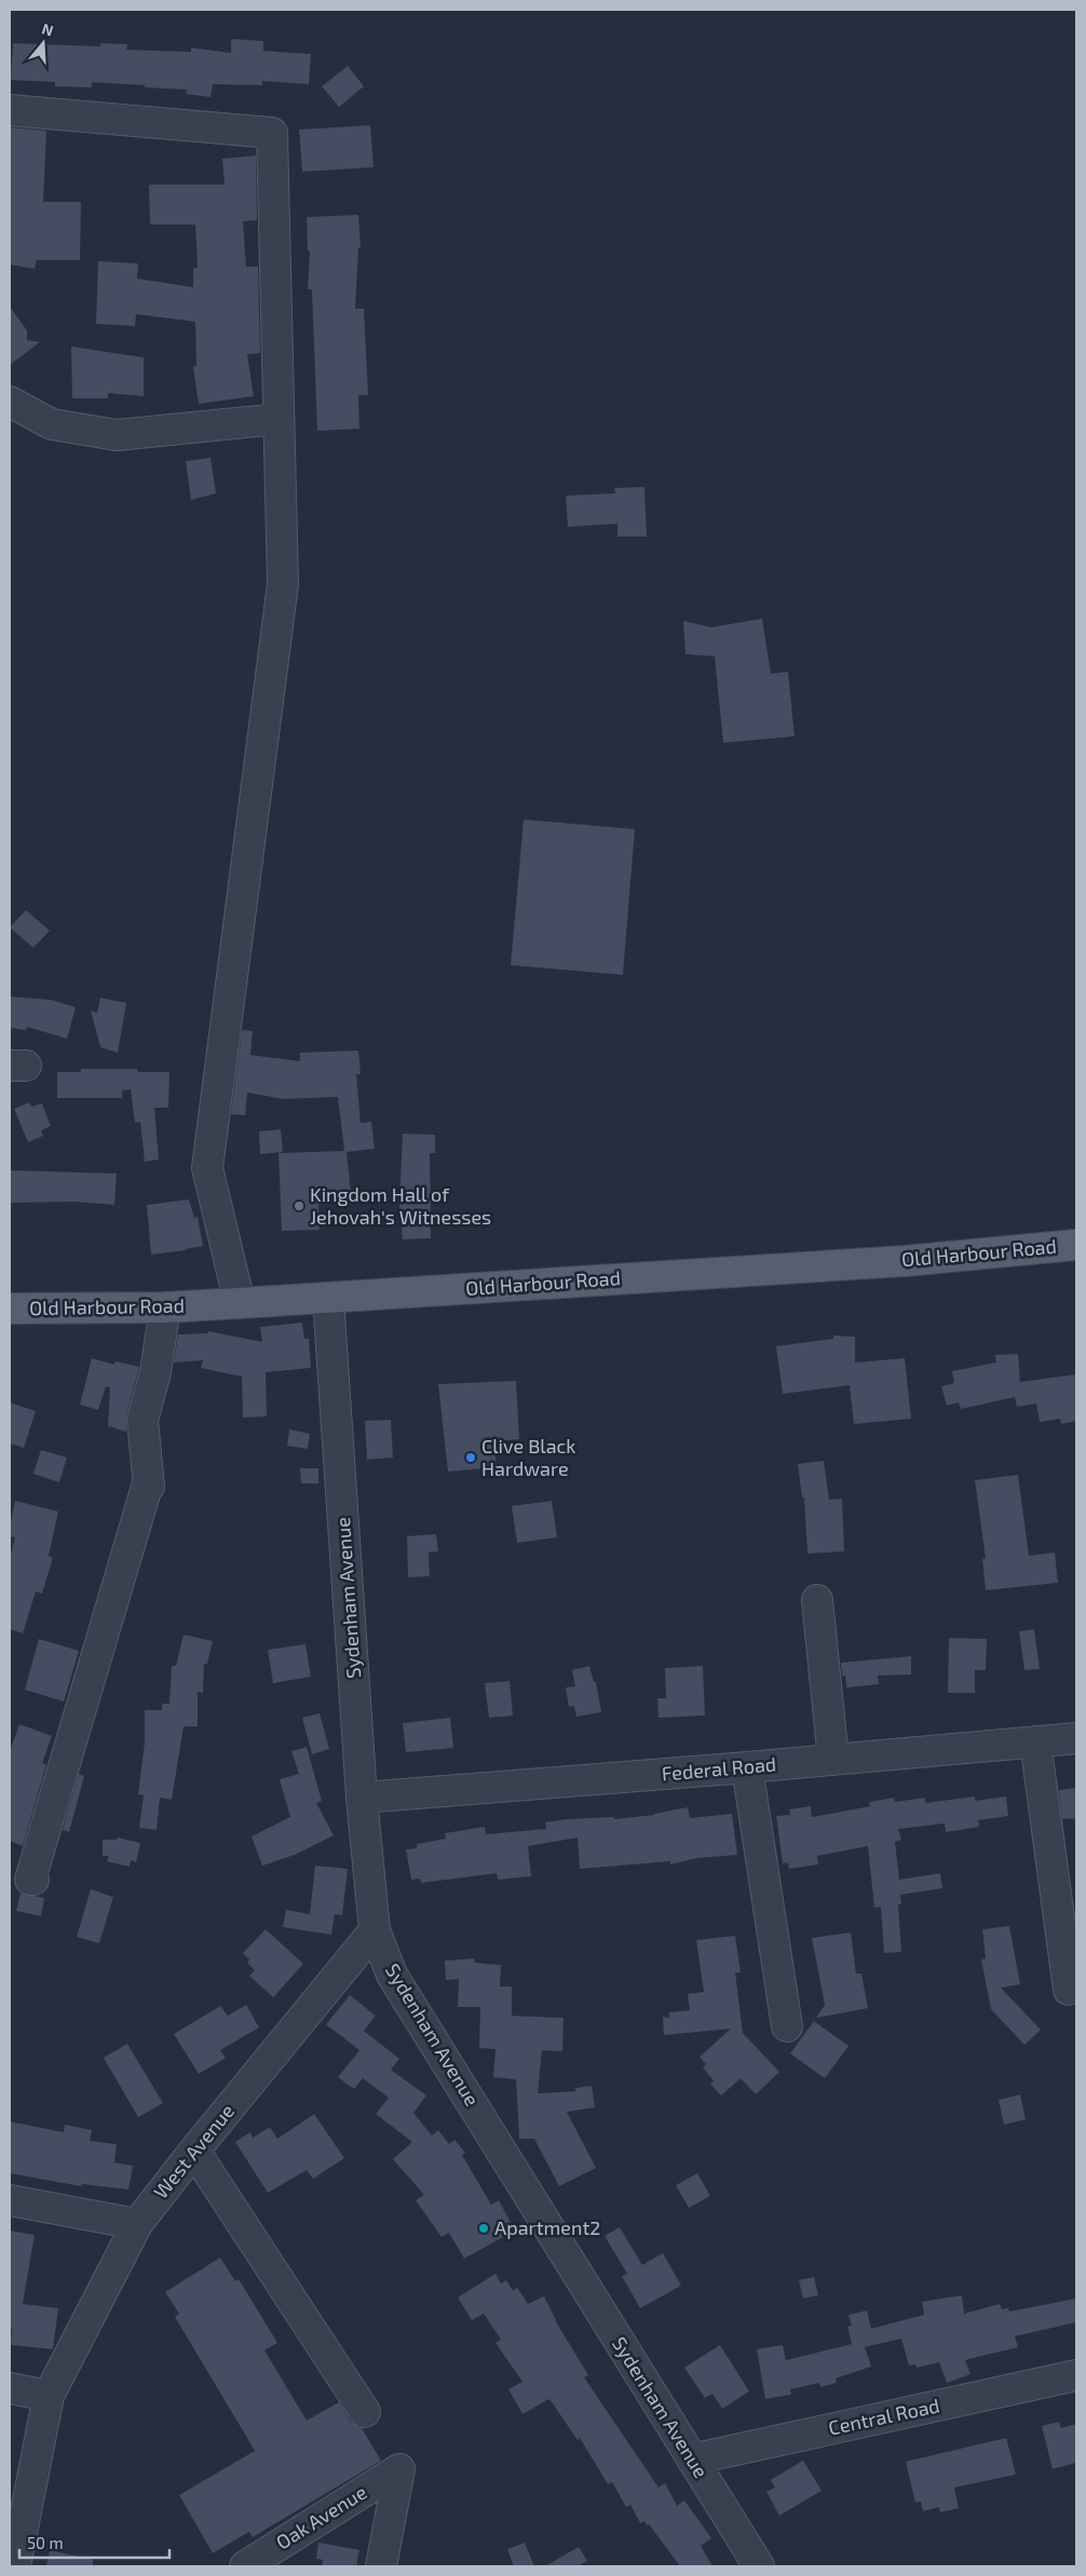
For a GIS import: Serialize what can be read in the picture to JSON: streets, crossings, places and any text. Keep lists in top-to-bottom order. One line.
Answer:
{"streets":{"main road":["Old Harbour Road"],"street":["Sydenham Avenue","Federal Road","West Avenue","Central Road","Oak Avenue"]},"crossings":[["Old Harbour Road","Sydenham Avenue"],["Sydenham Avenue","Federal Road"],["Sydenham Avenue","West Avenue"],["Sydenham Avenue","Central Road"]],"places":["Kingdom Hall of Jehovah's Witnesses","Clive Black Hardware","Apartment2"],"scale_bar":"50 m","north":"top"}
